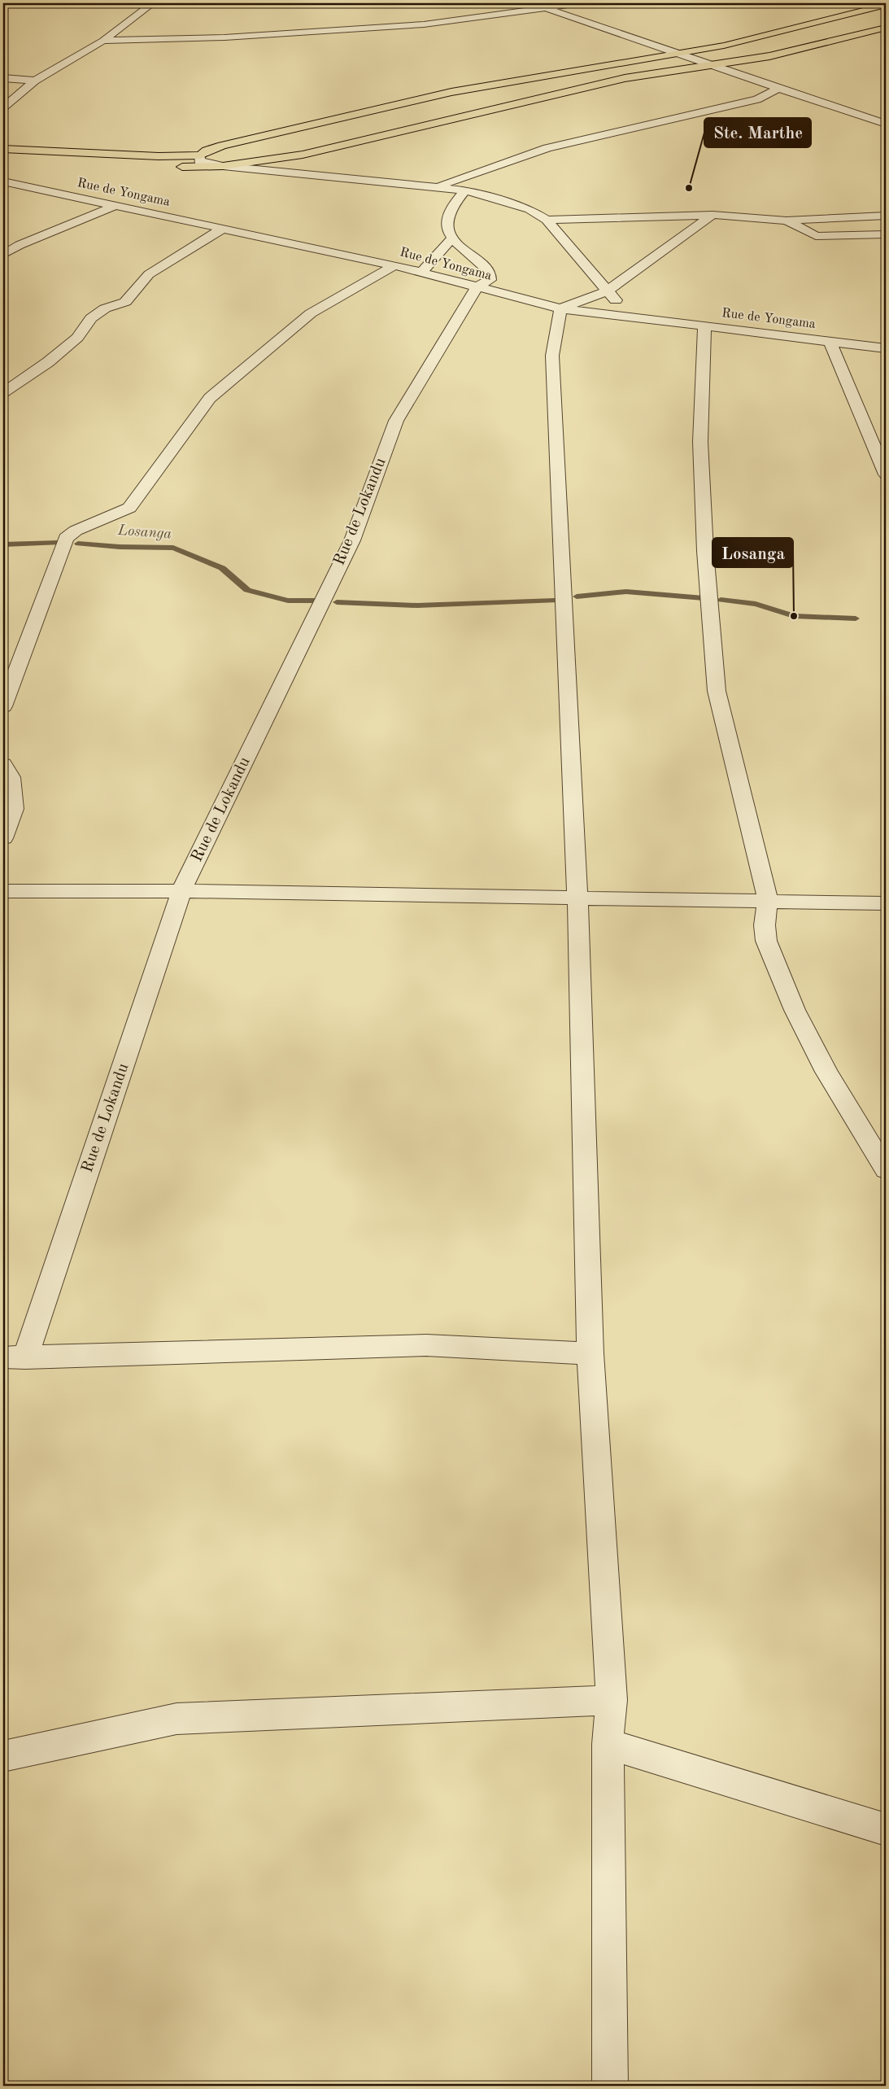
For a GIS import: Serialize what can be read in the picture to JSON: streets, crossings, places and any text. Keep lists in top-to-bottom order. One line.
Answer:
{"streets":{"street":["Rue de Yongama","Rue de Lokandu"]},"crossings":[["Rue de Yongama","Rue de Lokandu"]],"water":["Losanga"],"places":["Ste. Marthe","Losanga"]}
